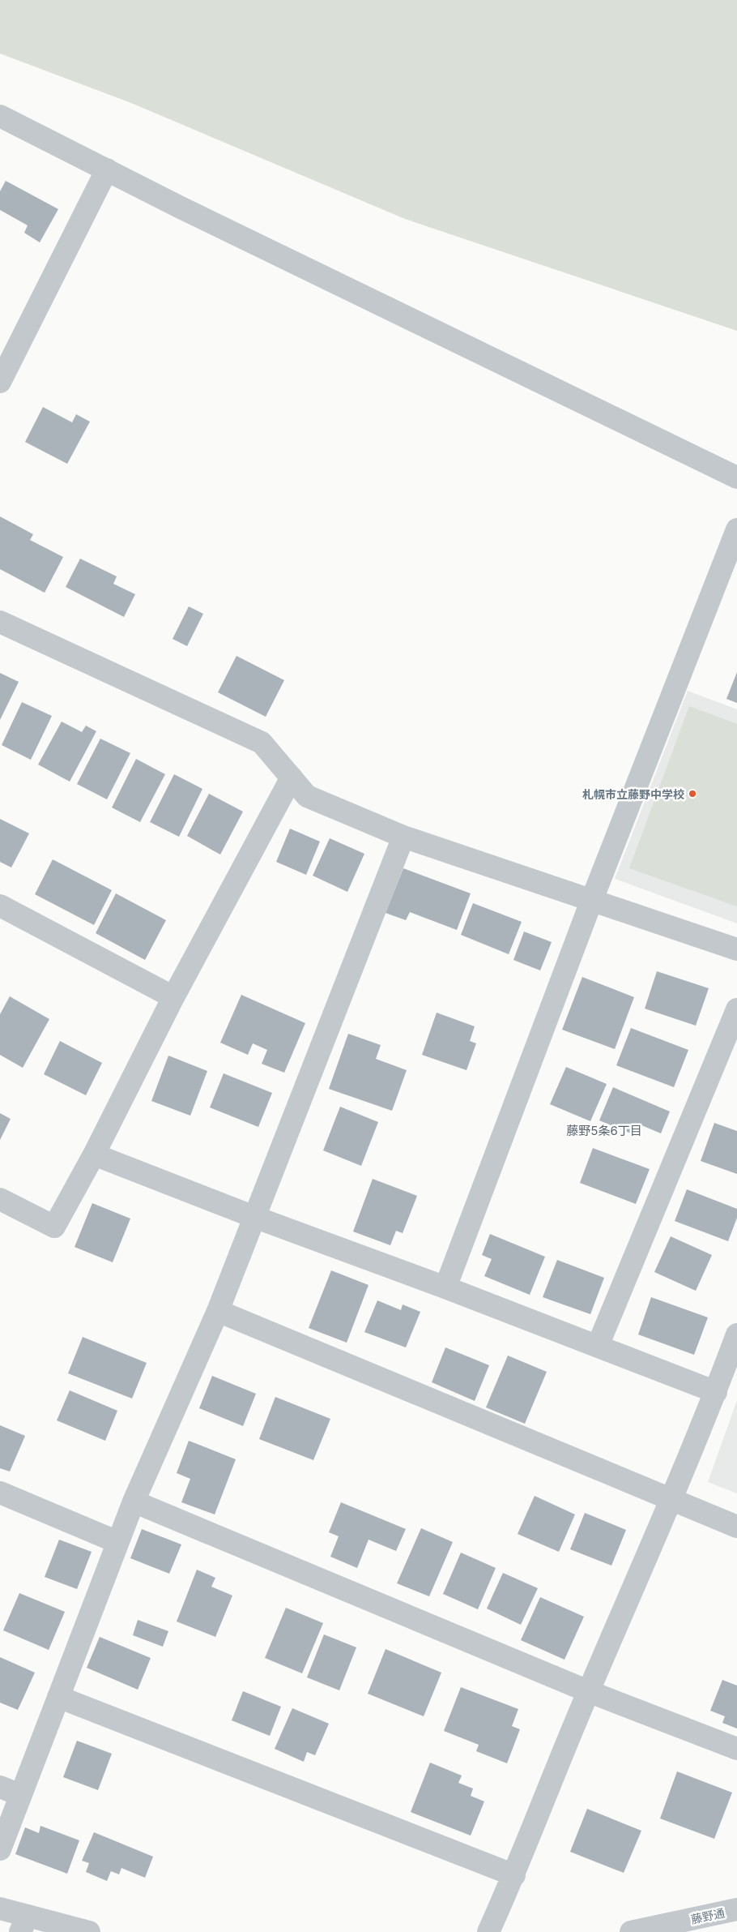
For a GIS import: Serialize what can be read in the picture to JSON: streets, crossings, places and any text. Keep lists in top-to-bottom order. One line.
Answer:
{"streets":{"street":["藤野通"]},"districts":["藤野5条6丁目"],"places":["札幌市立藤野中学校"]}
